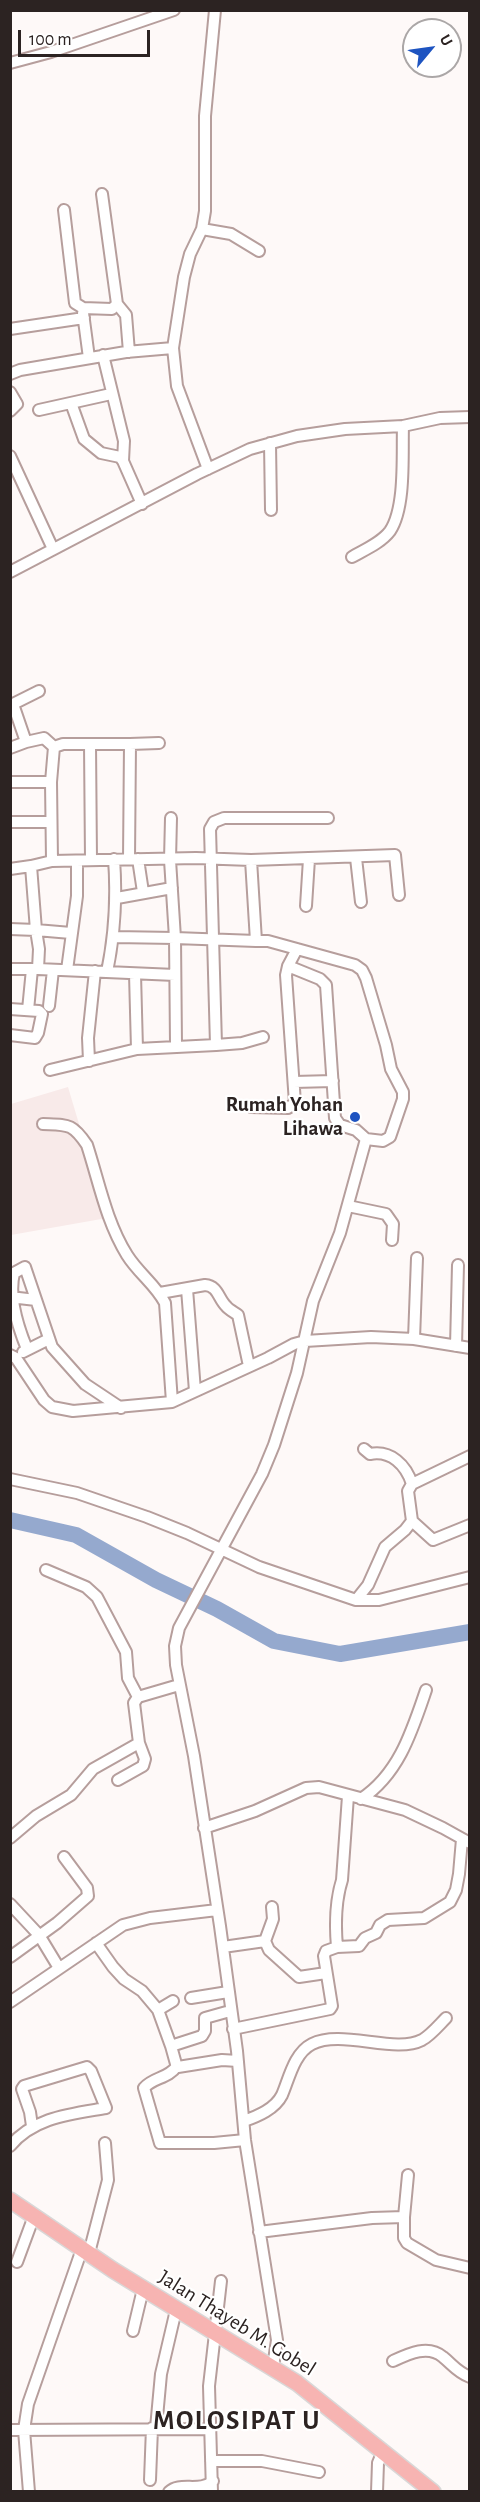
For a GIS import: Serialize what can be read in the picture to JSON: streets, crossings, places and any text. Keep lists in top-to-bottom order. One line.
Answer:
{"streets":{"main road":["Jalan Thayeb M. Gobel"]},"districts":["MOLOSIPAT U"],"places":["Rumah Yohan Lihawa"],"scale_bar":"100 m","north":"top right"}
